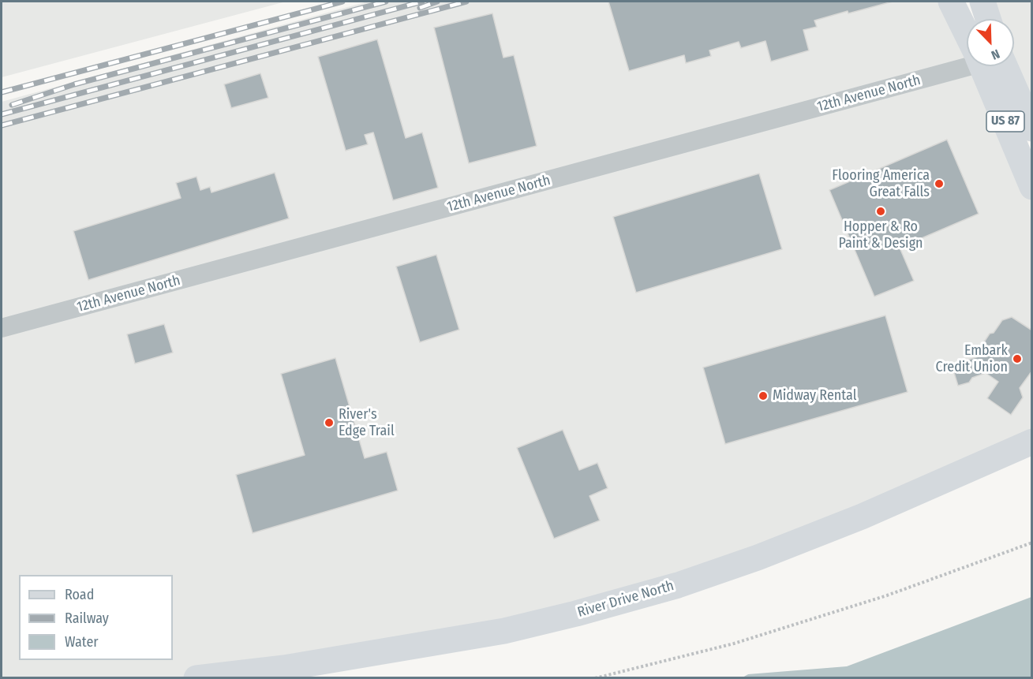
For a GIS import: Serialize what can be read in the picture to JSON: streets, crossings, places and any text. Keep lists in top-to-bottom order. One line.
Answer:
{"streets":{"main road":["US 87","River Drive North"],"street":["12th Avenue North"]},"places":["Flooring America Great Falls","Hopper & Ro Paint & Design","Embark Credit Union","Midway Rental","River's Edge Trail"],"legend":["Road","Railway","Water"],"north":"bottom right"}
